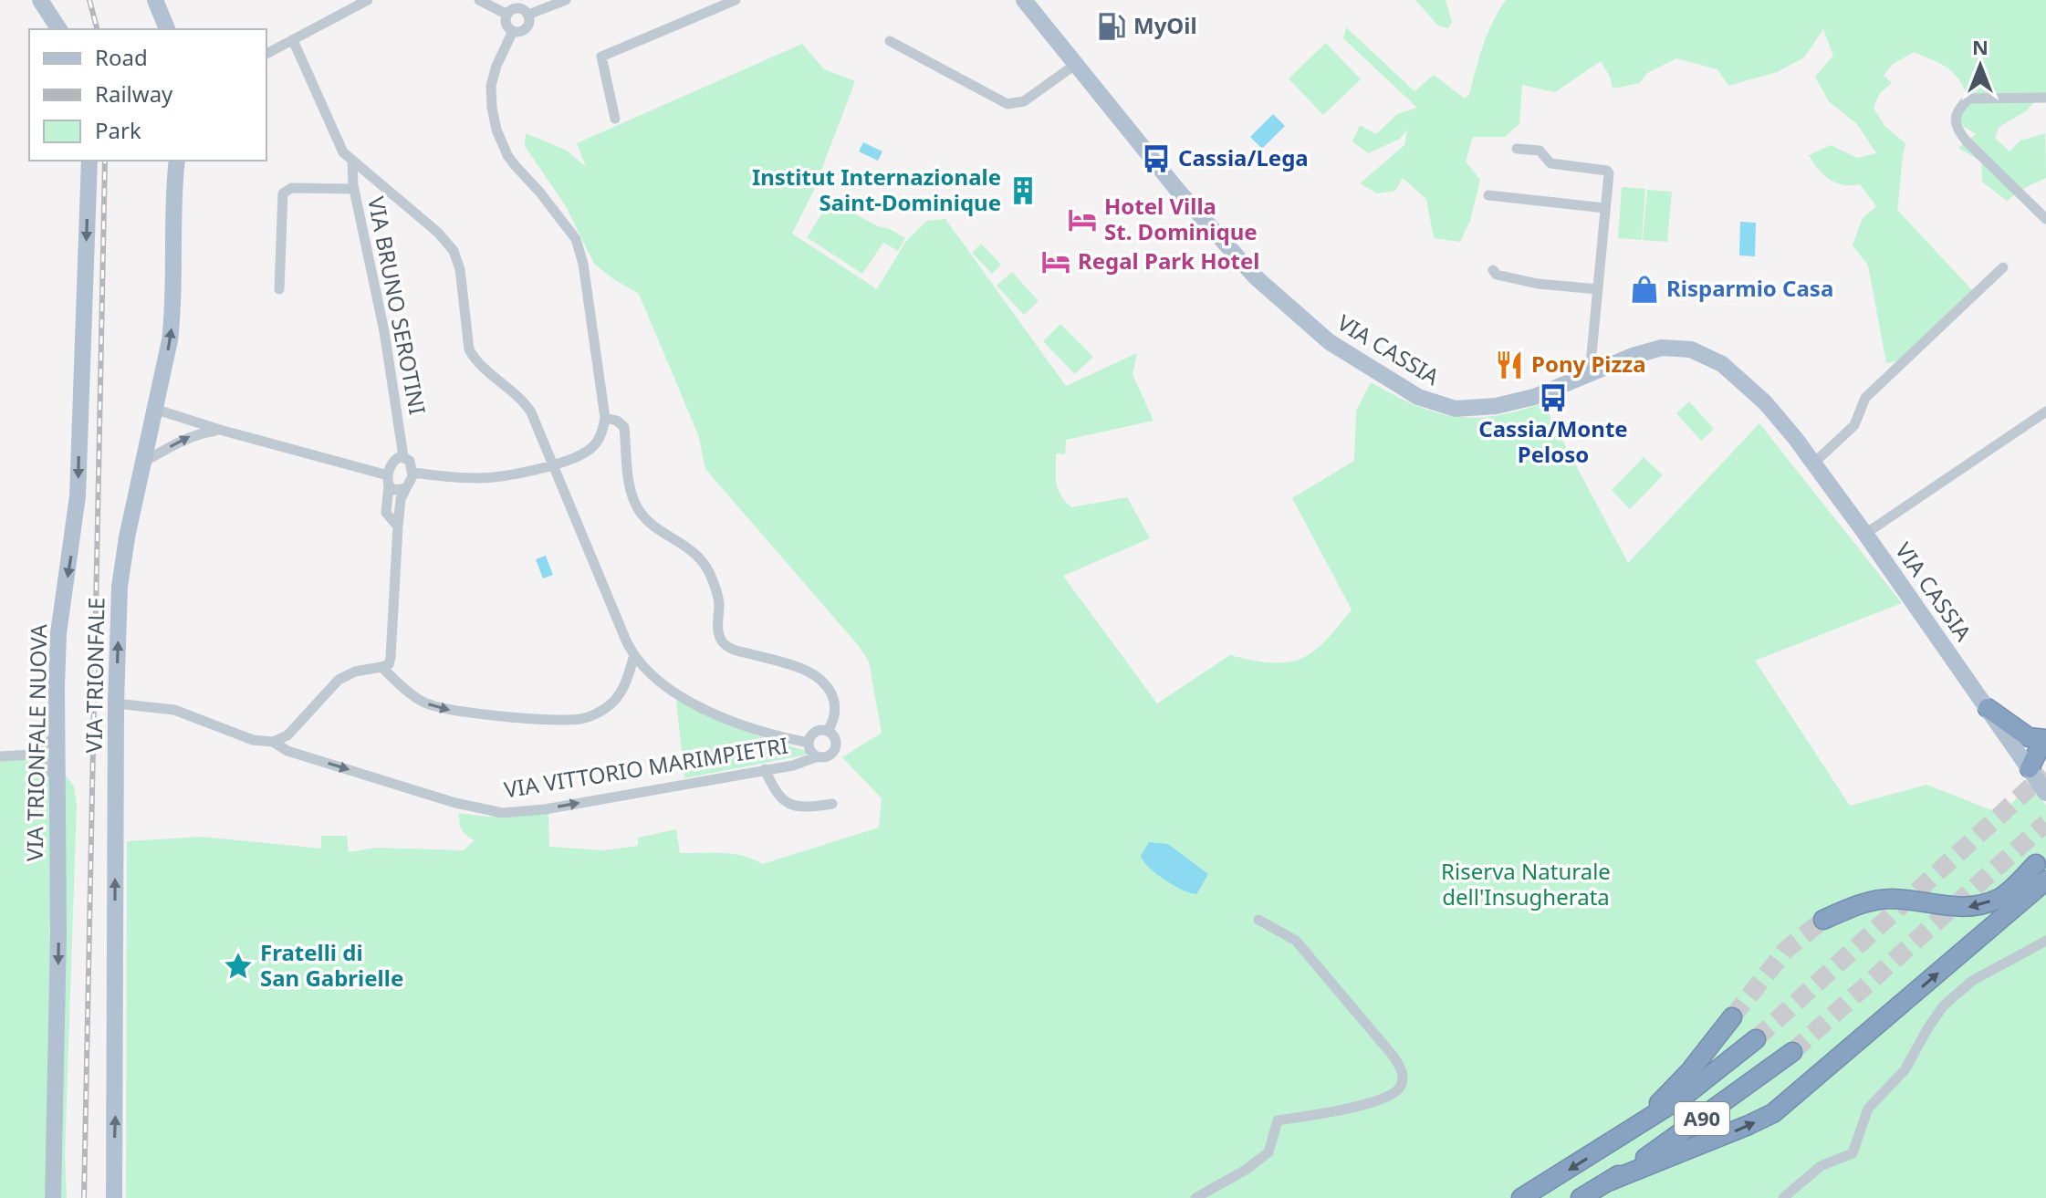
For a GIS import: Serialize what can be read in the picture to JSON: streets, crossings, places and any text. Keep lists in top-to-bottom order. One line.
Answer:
{"streets":{"highway":["A90"],"main road":["VIA CASSIA","VIA TRIONFALE","VIA TRIONFALE NUOVA"],"street":["VIA BRUNO SEROTINI","VIA VITTORIO MARIMPIETRI"]},"crossings":[["VIA TRIONFALE","VIA VITTORIO MARIMPIETRI"]],"one_way":["VIA TRIONFALE","VIA TRIONFALE NUOVA","VIA VITTORIO MARIMPIETRI"],"parks":["Riserva Naturale dell'Insugherata"],"places":{"fuel station":["MyOil"],"bus stop":["Cassia/Lega","Cassia/Monte Peloso"],"building":["Institut Internazionale Saint-Dominique"],"hotel":["Hotel Villa St. Dominique","Regal Park Hotel"],"shop":["Risparmio Casa"],"restaurant":["Pony Pizza"],"place":["Fratelli di San Gabrielle"]},"legend":["Road","Railway","Park"],"north":"top"}
